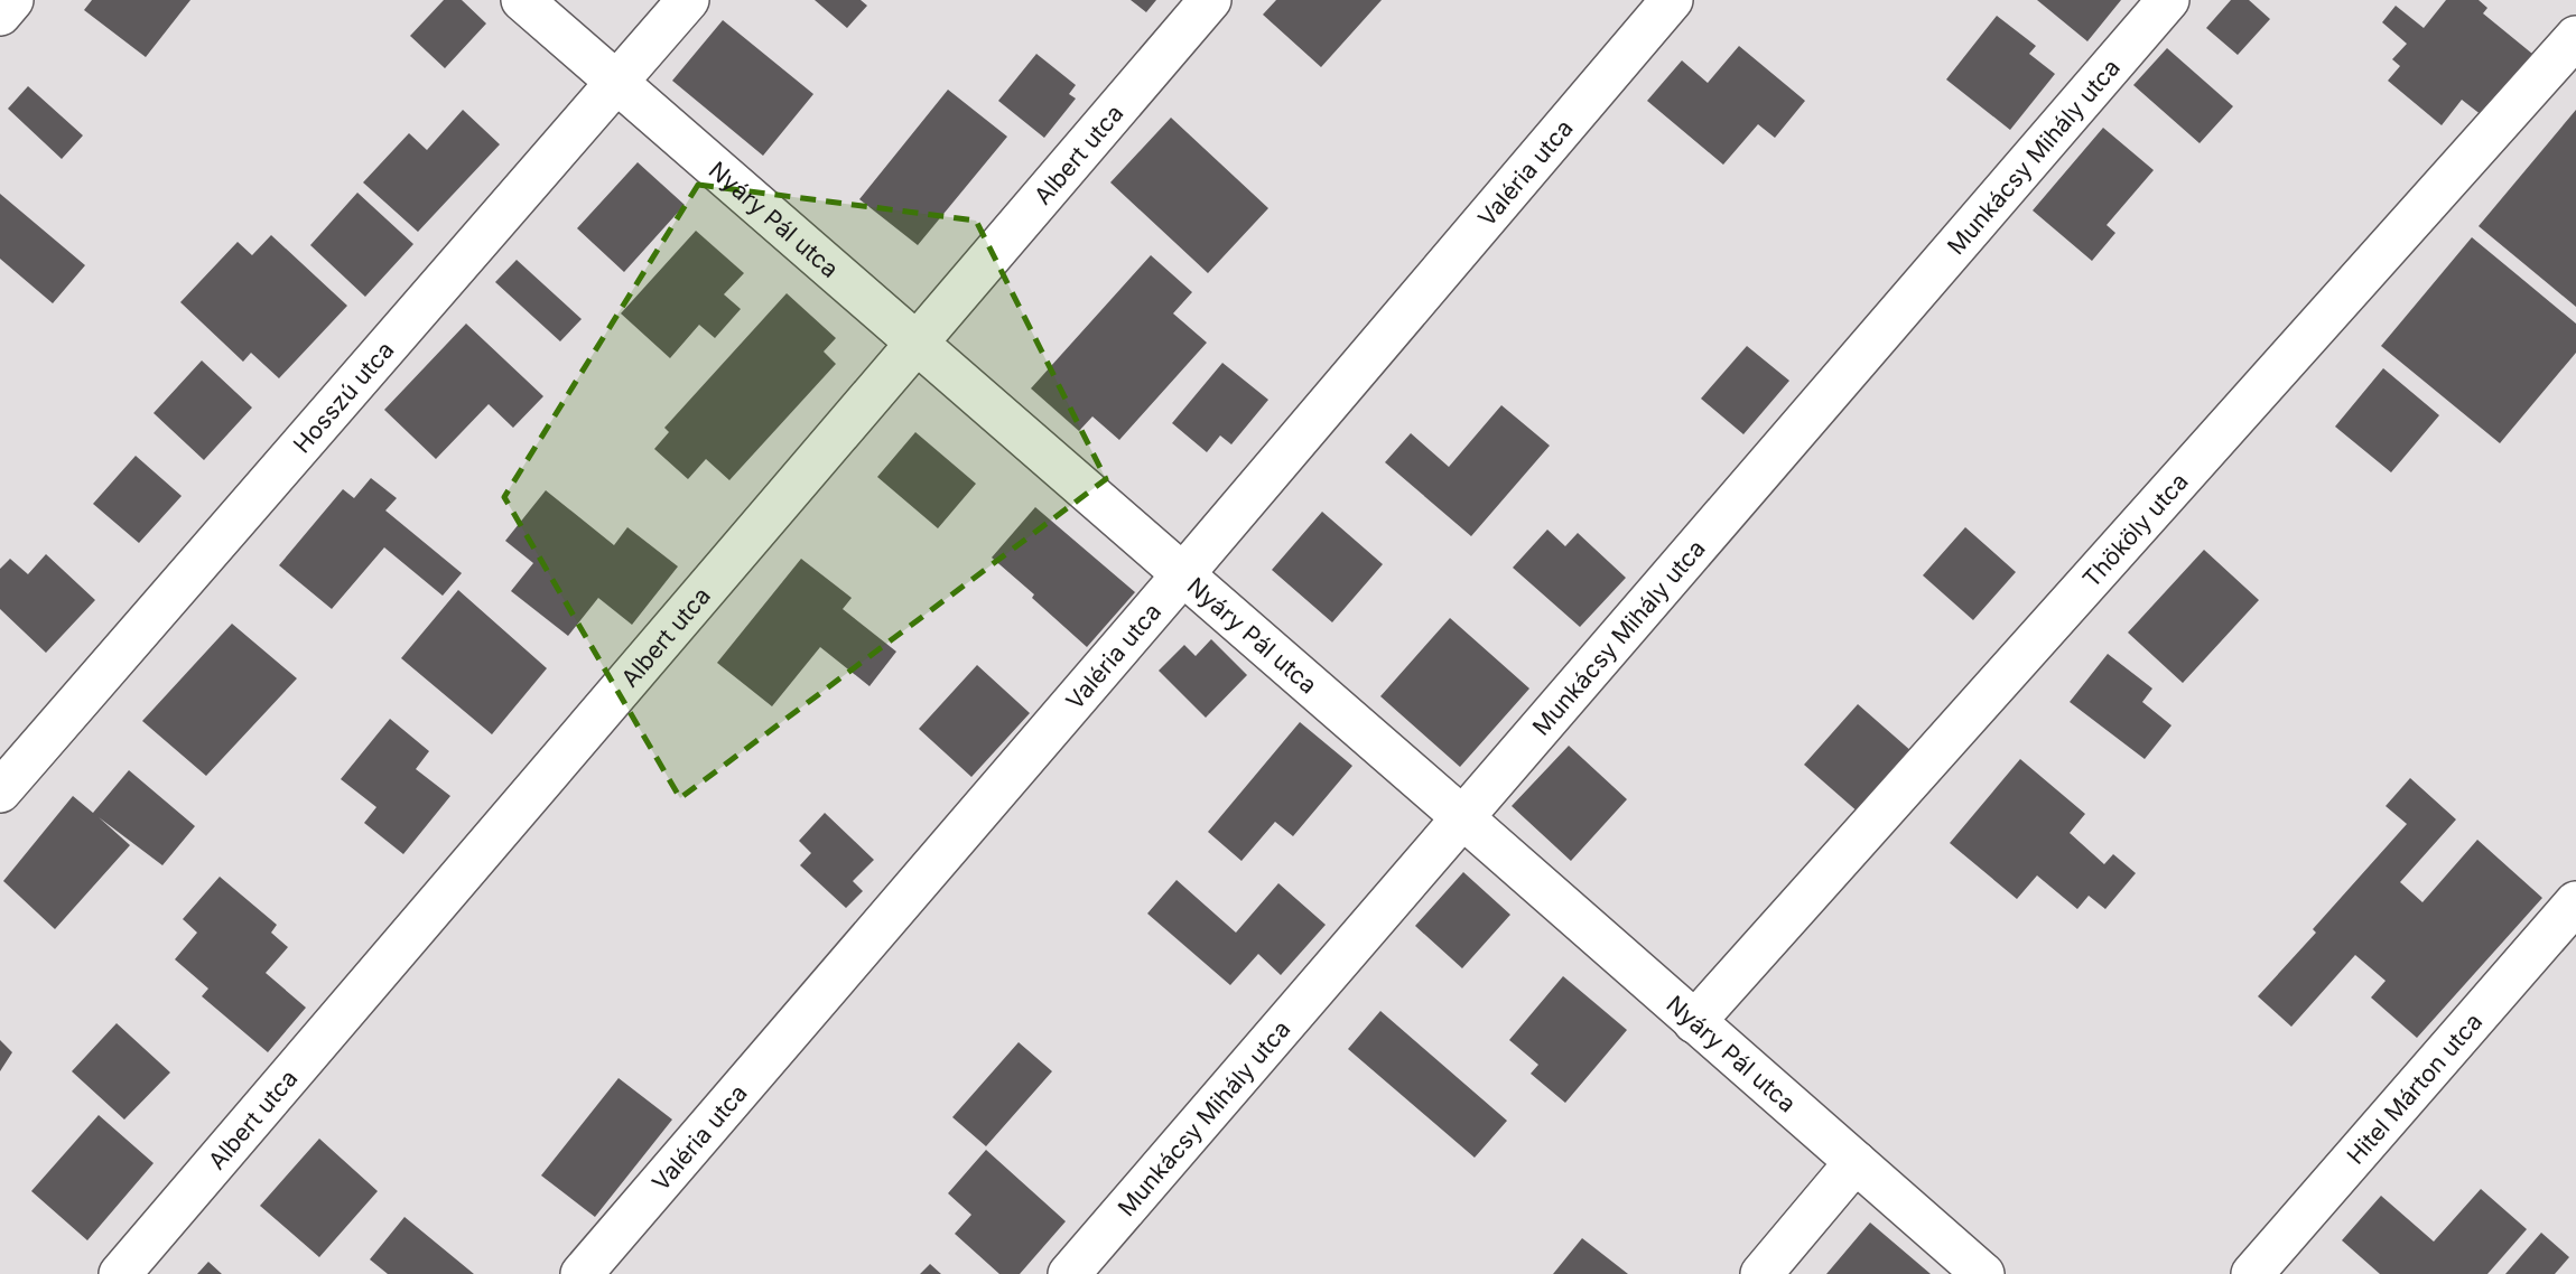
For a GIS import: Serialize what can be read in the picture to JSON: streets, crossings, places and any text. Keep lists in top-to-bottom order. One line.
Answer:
{"streets":{"street":["Albert utca","Munkácsy Mihály utca","Valéria utca","Nyáry Pál utca","Hosszú utca","Thököly utca","Hitel Márton utca"]},"crossings":[["Albert utca","Nyáry Pál utca"],["Munkácsy Mihály utca","Nyáry Pál utca"],["Valéria utca","Nyáry Pál utca"],["Nyáry Pál utca","Hosszú utca"],["Nyáry Pál utca","Thököly utca"]]}
